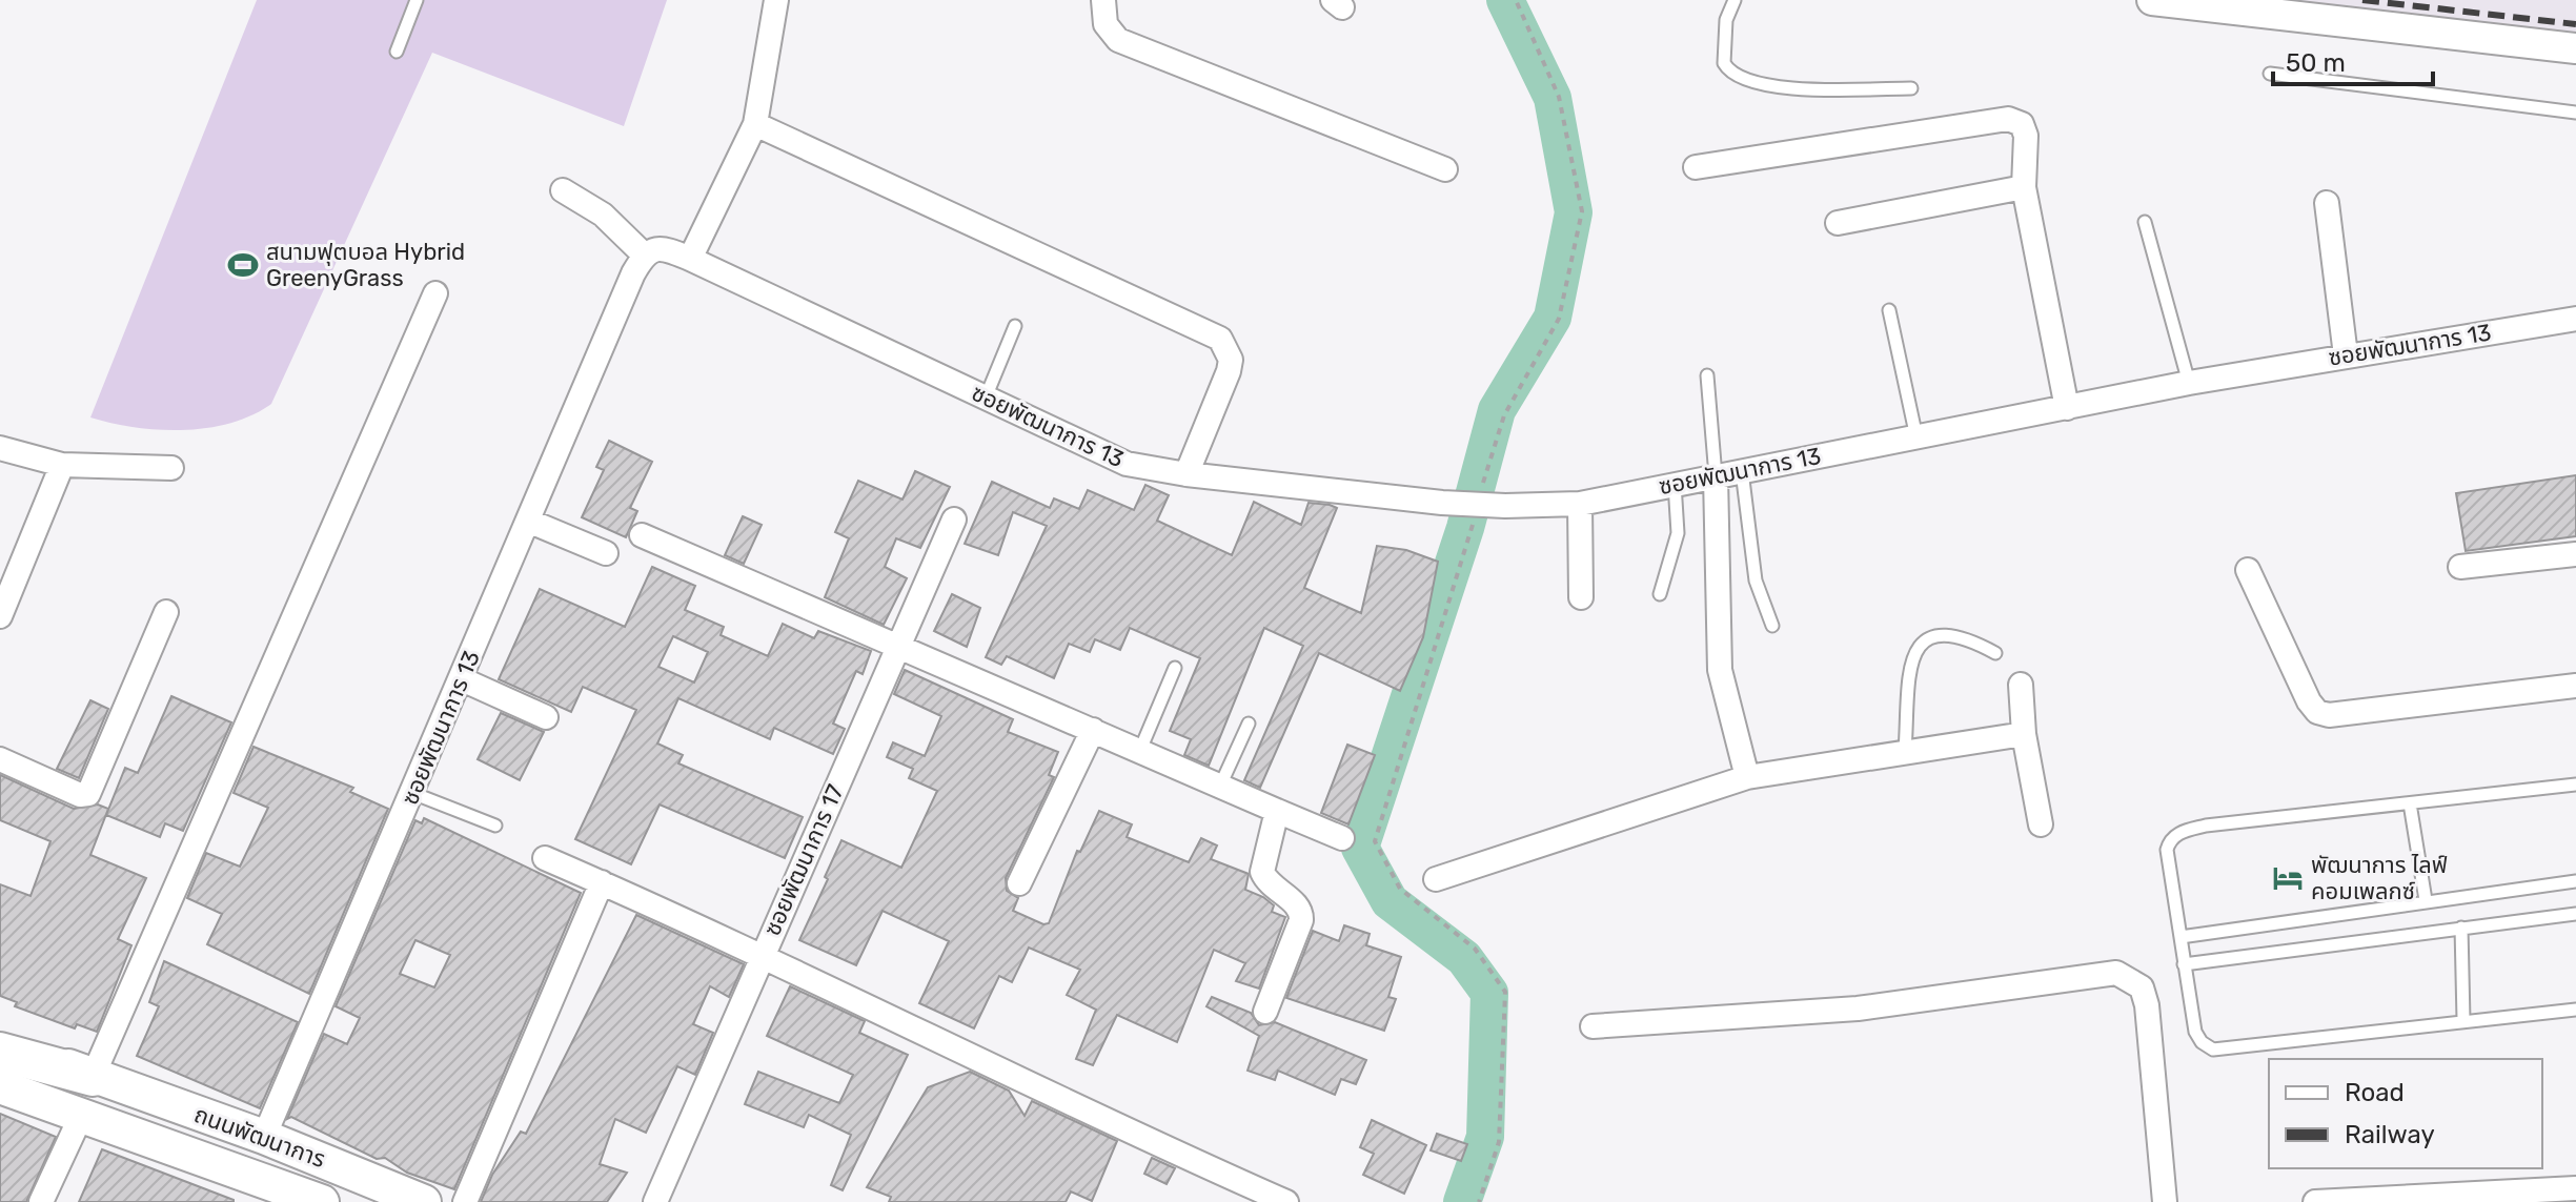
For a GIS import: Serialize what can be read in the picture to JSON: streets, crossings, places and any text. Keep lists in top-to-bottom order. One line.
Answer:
{"streets":{"main road":["ถนนพัฒนาการ"],"street":["ซอยพัฒนาการ 13","ซอยพัฒนาการ 17"]},"crossings":[["ซอยพัฒนาการ 13","ถนนพัฒนาการ"]],"places":{"sports":["สนามฟุตบอล Hybrid GreenyGrass"],"hotel":["พัฒนาการ ไลฟ์ คอมเพลกซ์"]},"legend":["Road","Railway"],"scale_bar":"50 m"}
